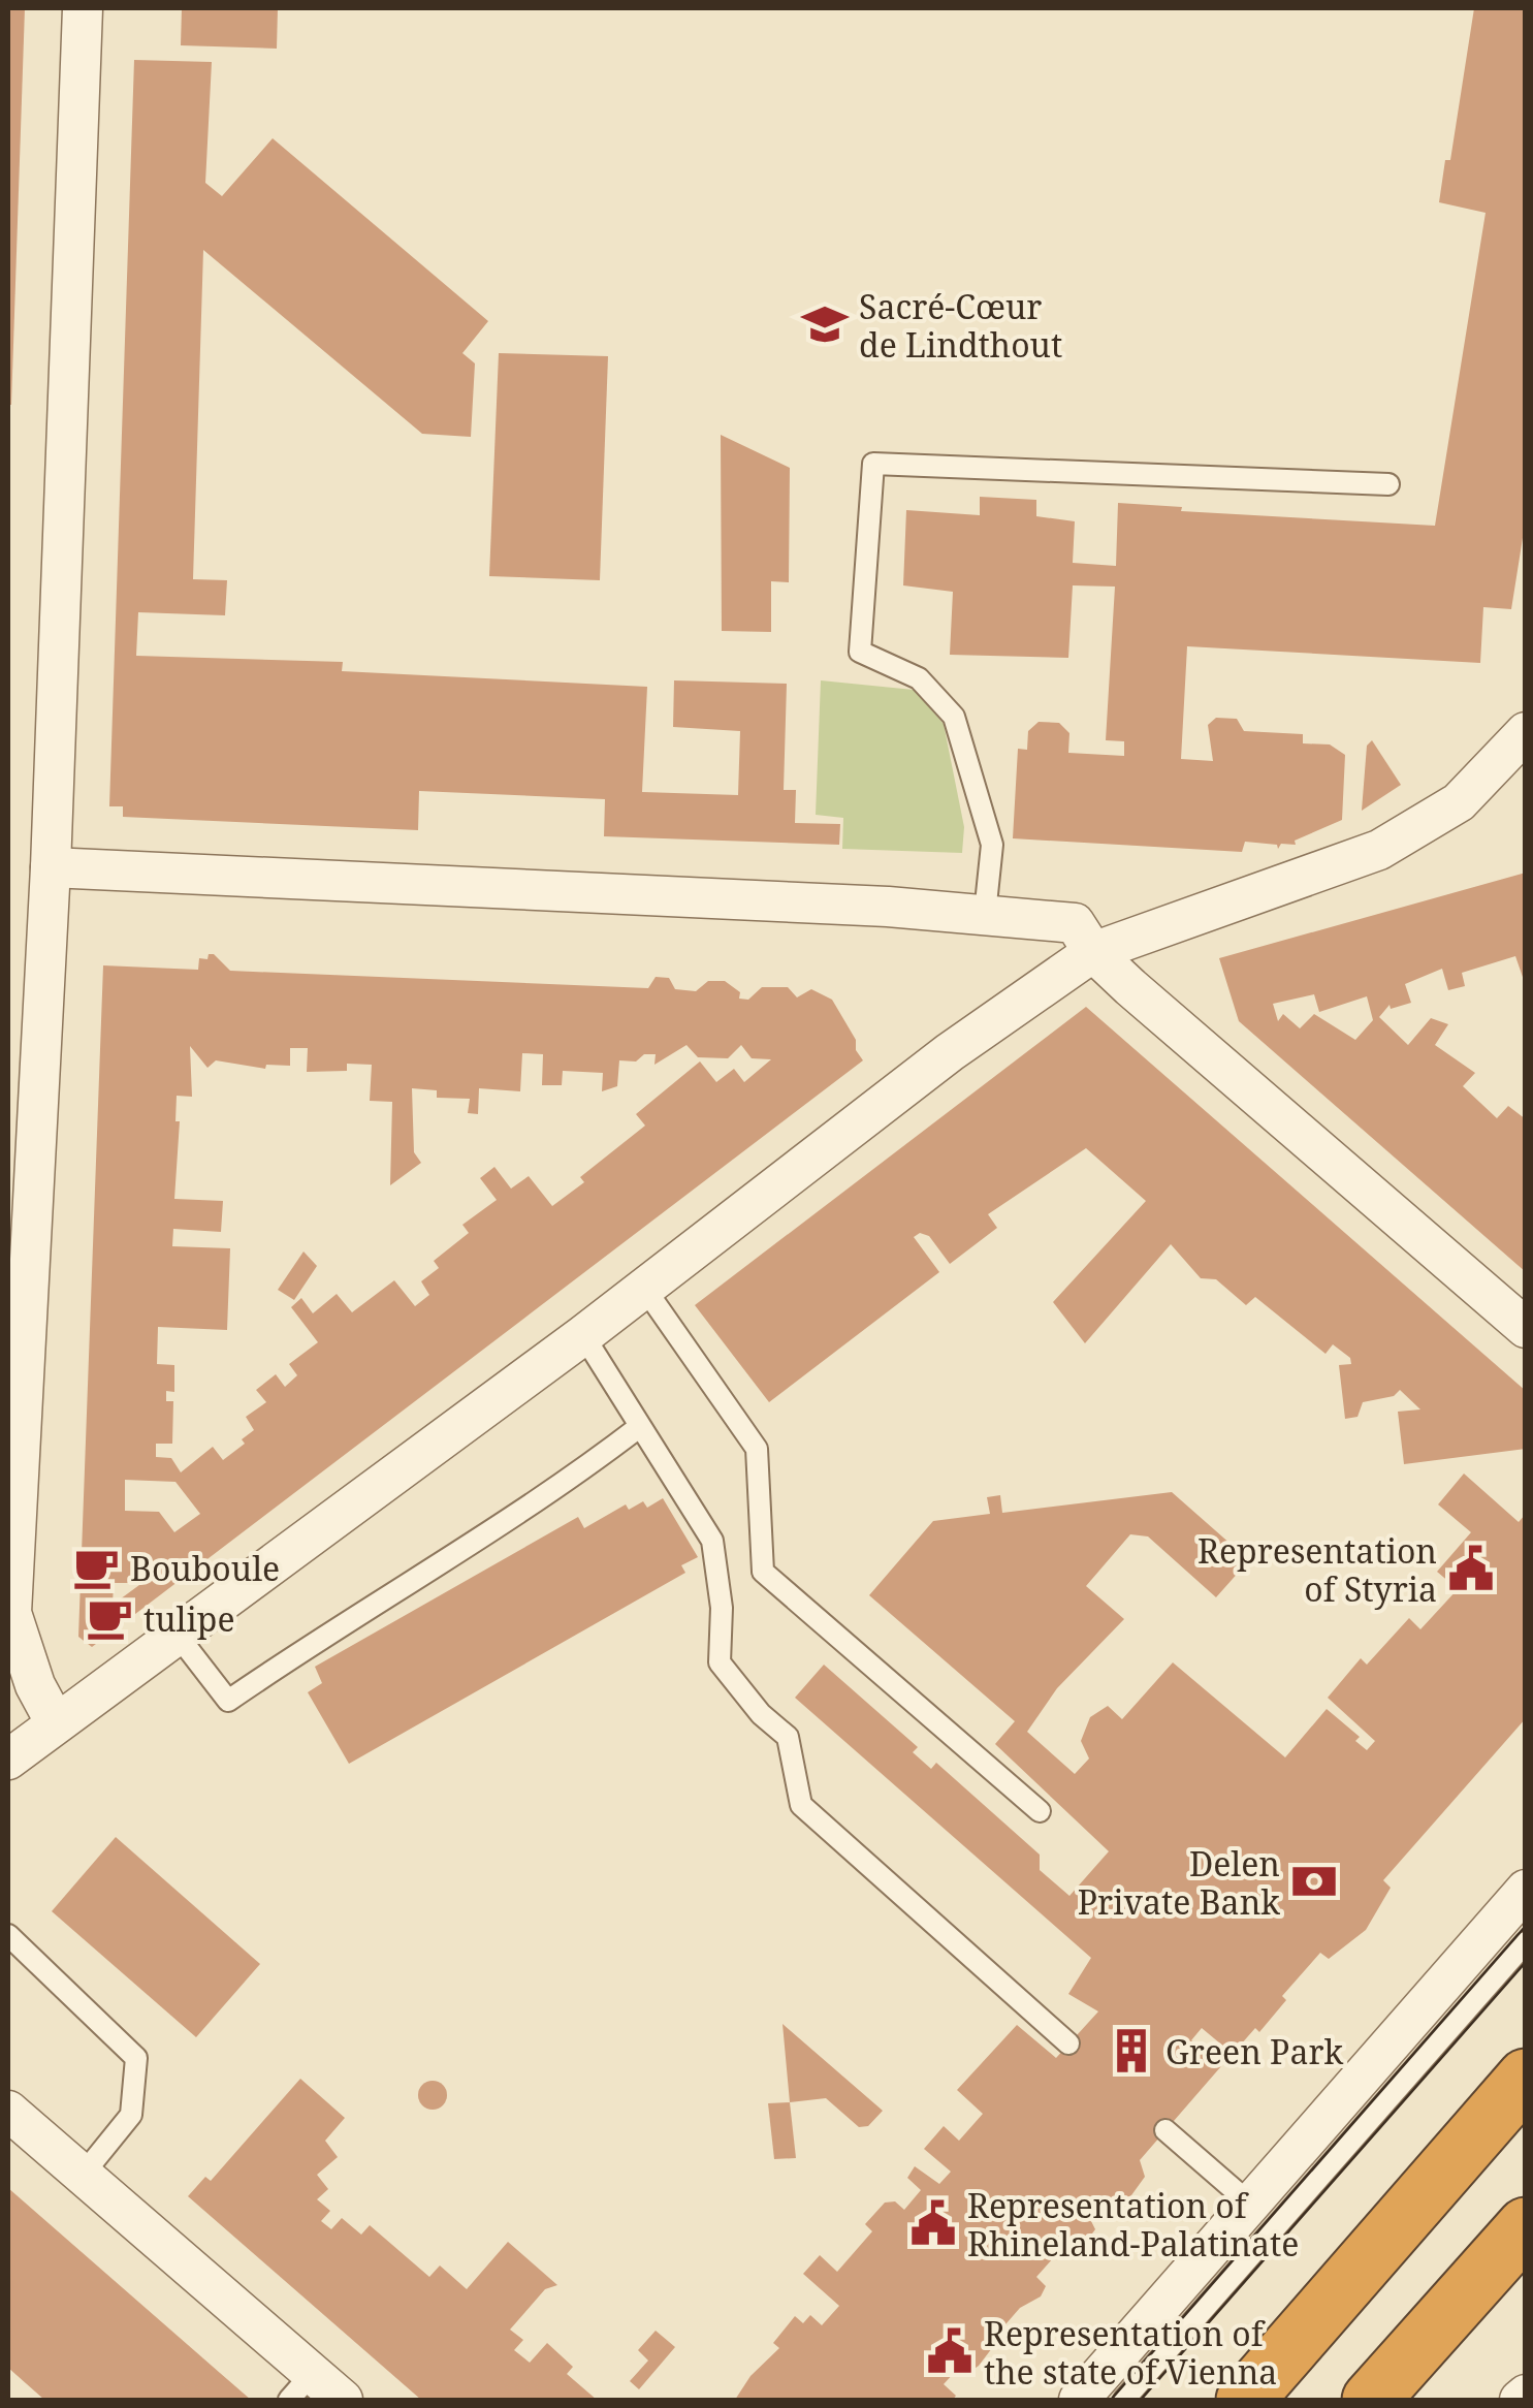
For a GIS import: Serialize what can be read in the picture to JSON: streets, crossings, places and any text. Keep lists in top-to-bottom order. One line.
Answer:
{"places":{"school or university":["Sacré-Cœur de Lindthout"],"cafe":["Bouboule","tulipe"],"public building":["Representation of Styria","Representation of Rhineland-Palatinate","Representation of the state of Vienna"],"bank":["Delen Private Bank"],"building":["Green Park"]}}
